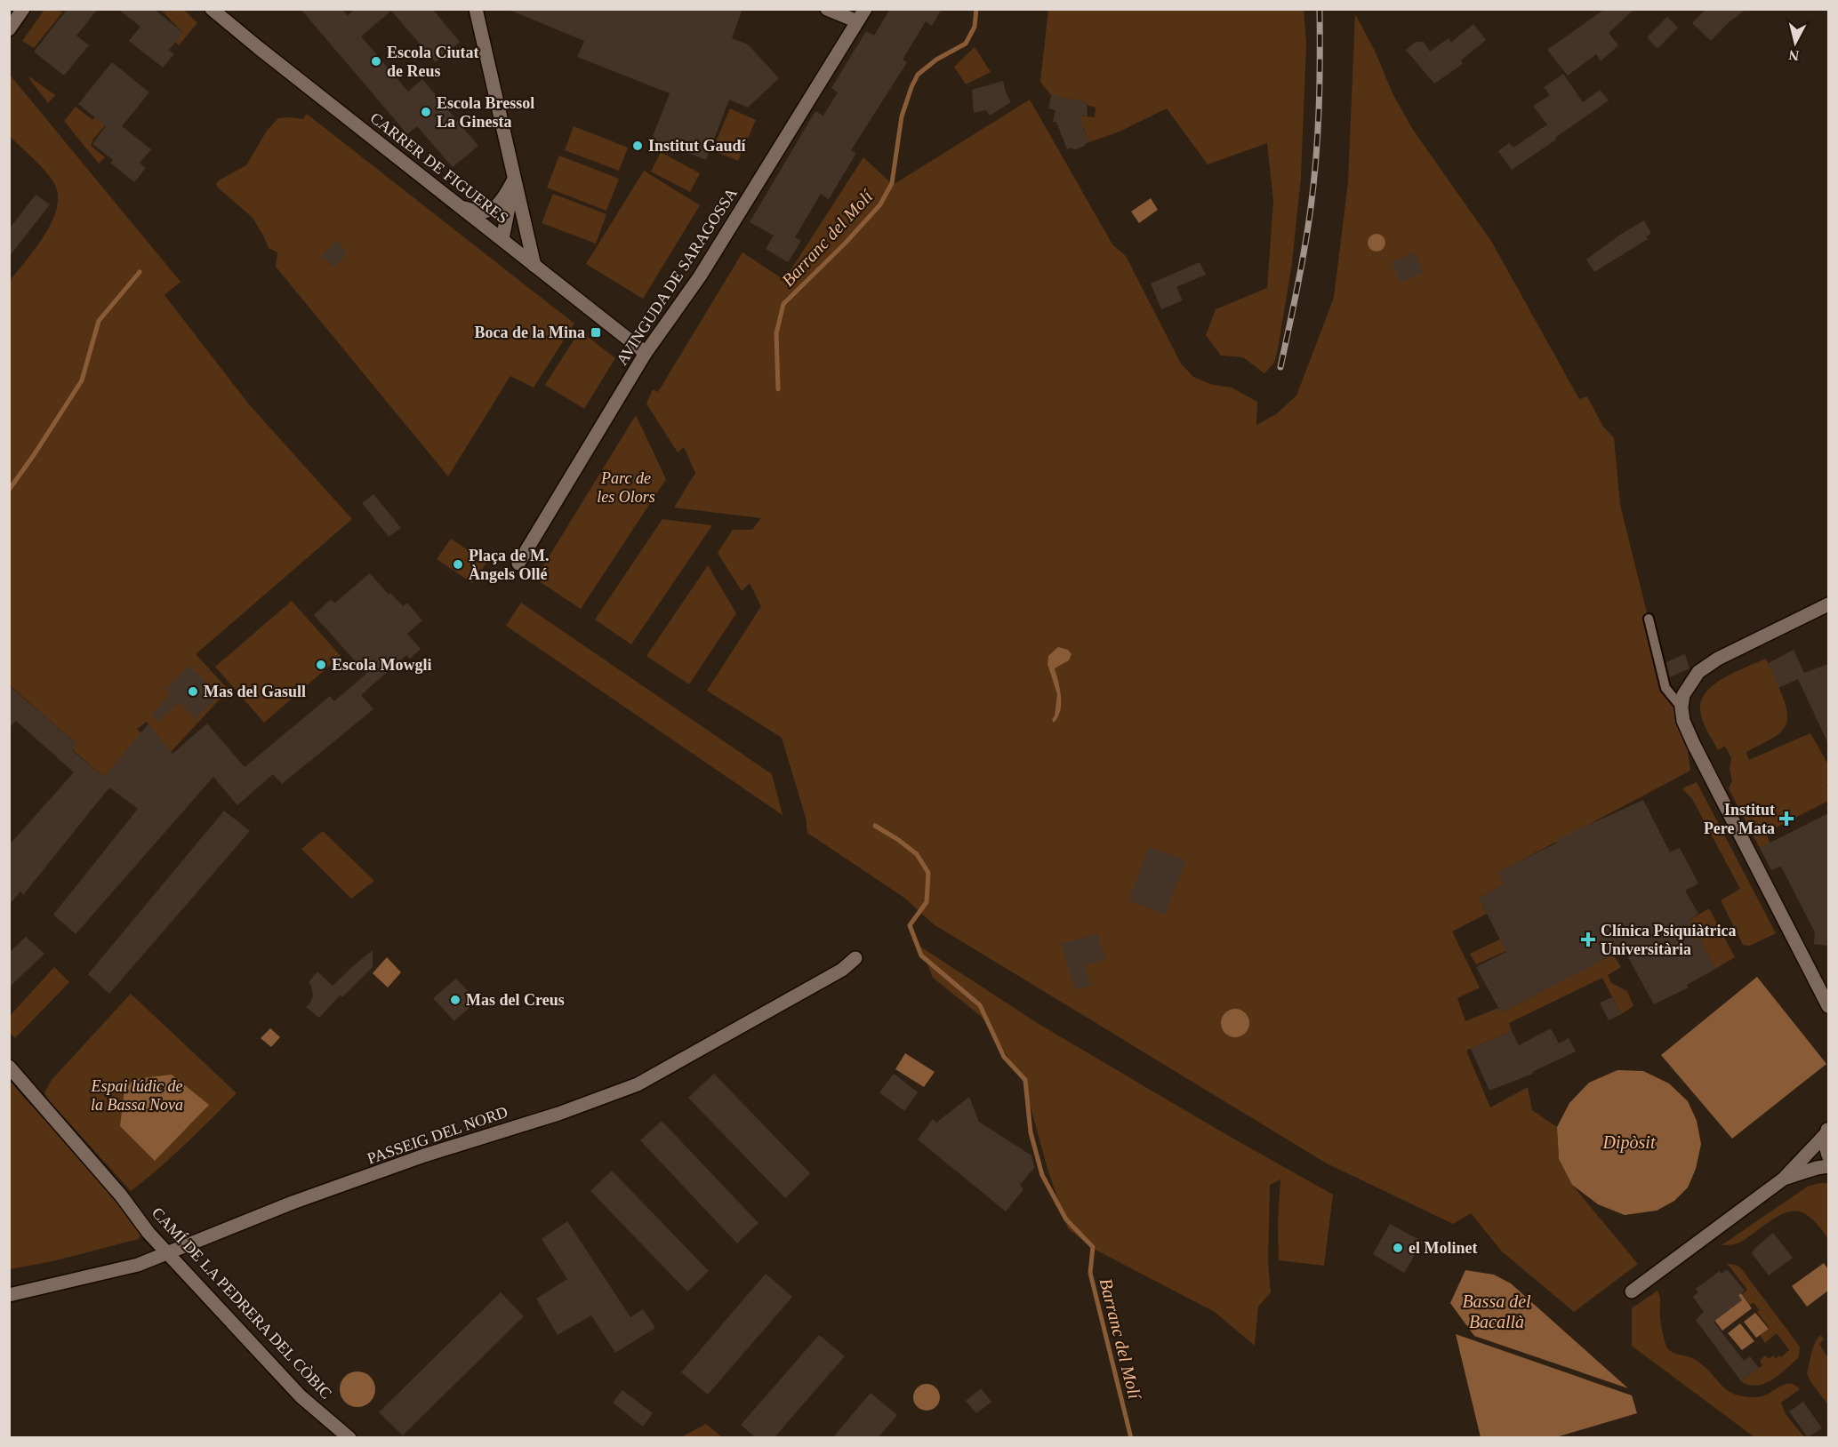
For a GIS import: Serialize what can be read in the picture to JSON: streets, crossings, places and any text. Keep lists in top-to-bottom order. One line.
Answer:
{"streets":{"street":["CARRER DE FIGUERES","AVINGUDA DE SARAGOSSA","PASSEIG DEL NORD","CAMÍ DE LA PEDRERA DEL CÒBIC"]},"crossings":[["CARRER DE FIGUERES","AVINGUDA DE SARAGOSSA"],["PASSEIG DEL NORD","CAMÍ DE LA PEDRERA DEL CÒBIC"]],"water":["Barranc del Molí","Dipòsit","Bassa del Bacallà"],"parks":["Parc de les Olors","Espai lúdic de la Bassa Nova"],"places":{"other":["Escola Ciutat de Reus","Escola Bressol La Ginesta","Institut Gaudí","Plaça de M. Àngels Ollé","Escola Mowgli","Mas del Gasull","Mas del Creus","el Molinet"],"transit":["Boca de la Mina"],"health":["Institut Pere Mata","Clínica Psiquiàtrica Universitària"]},"north":"bottom"}
